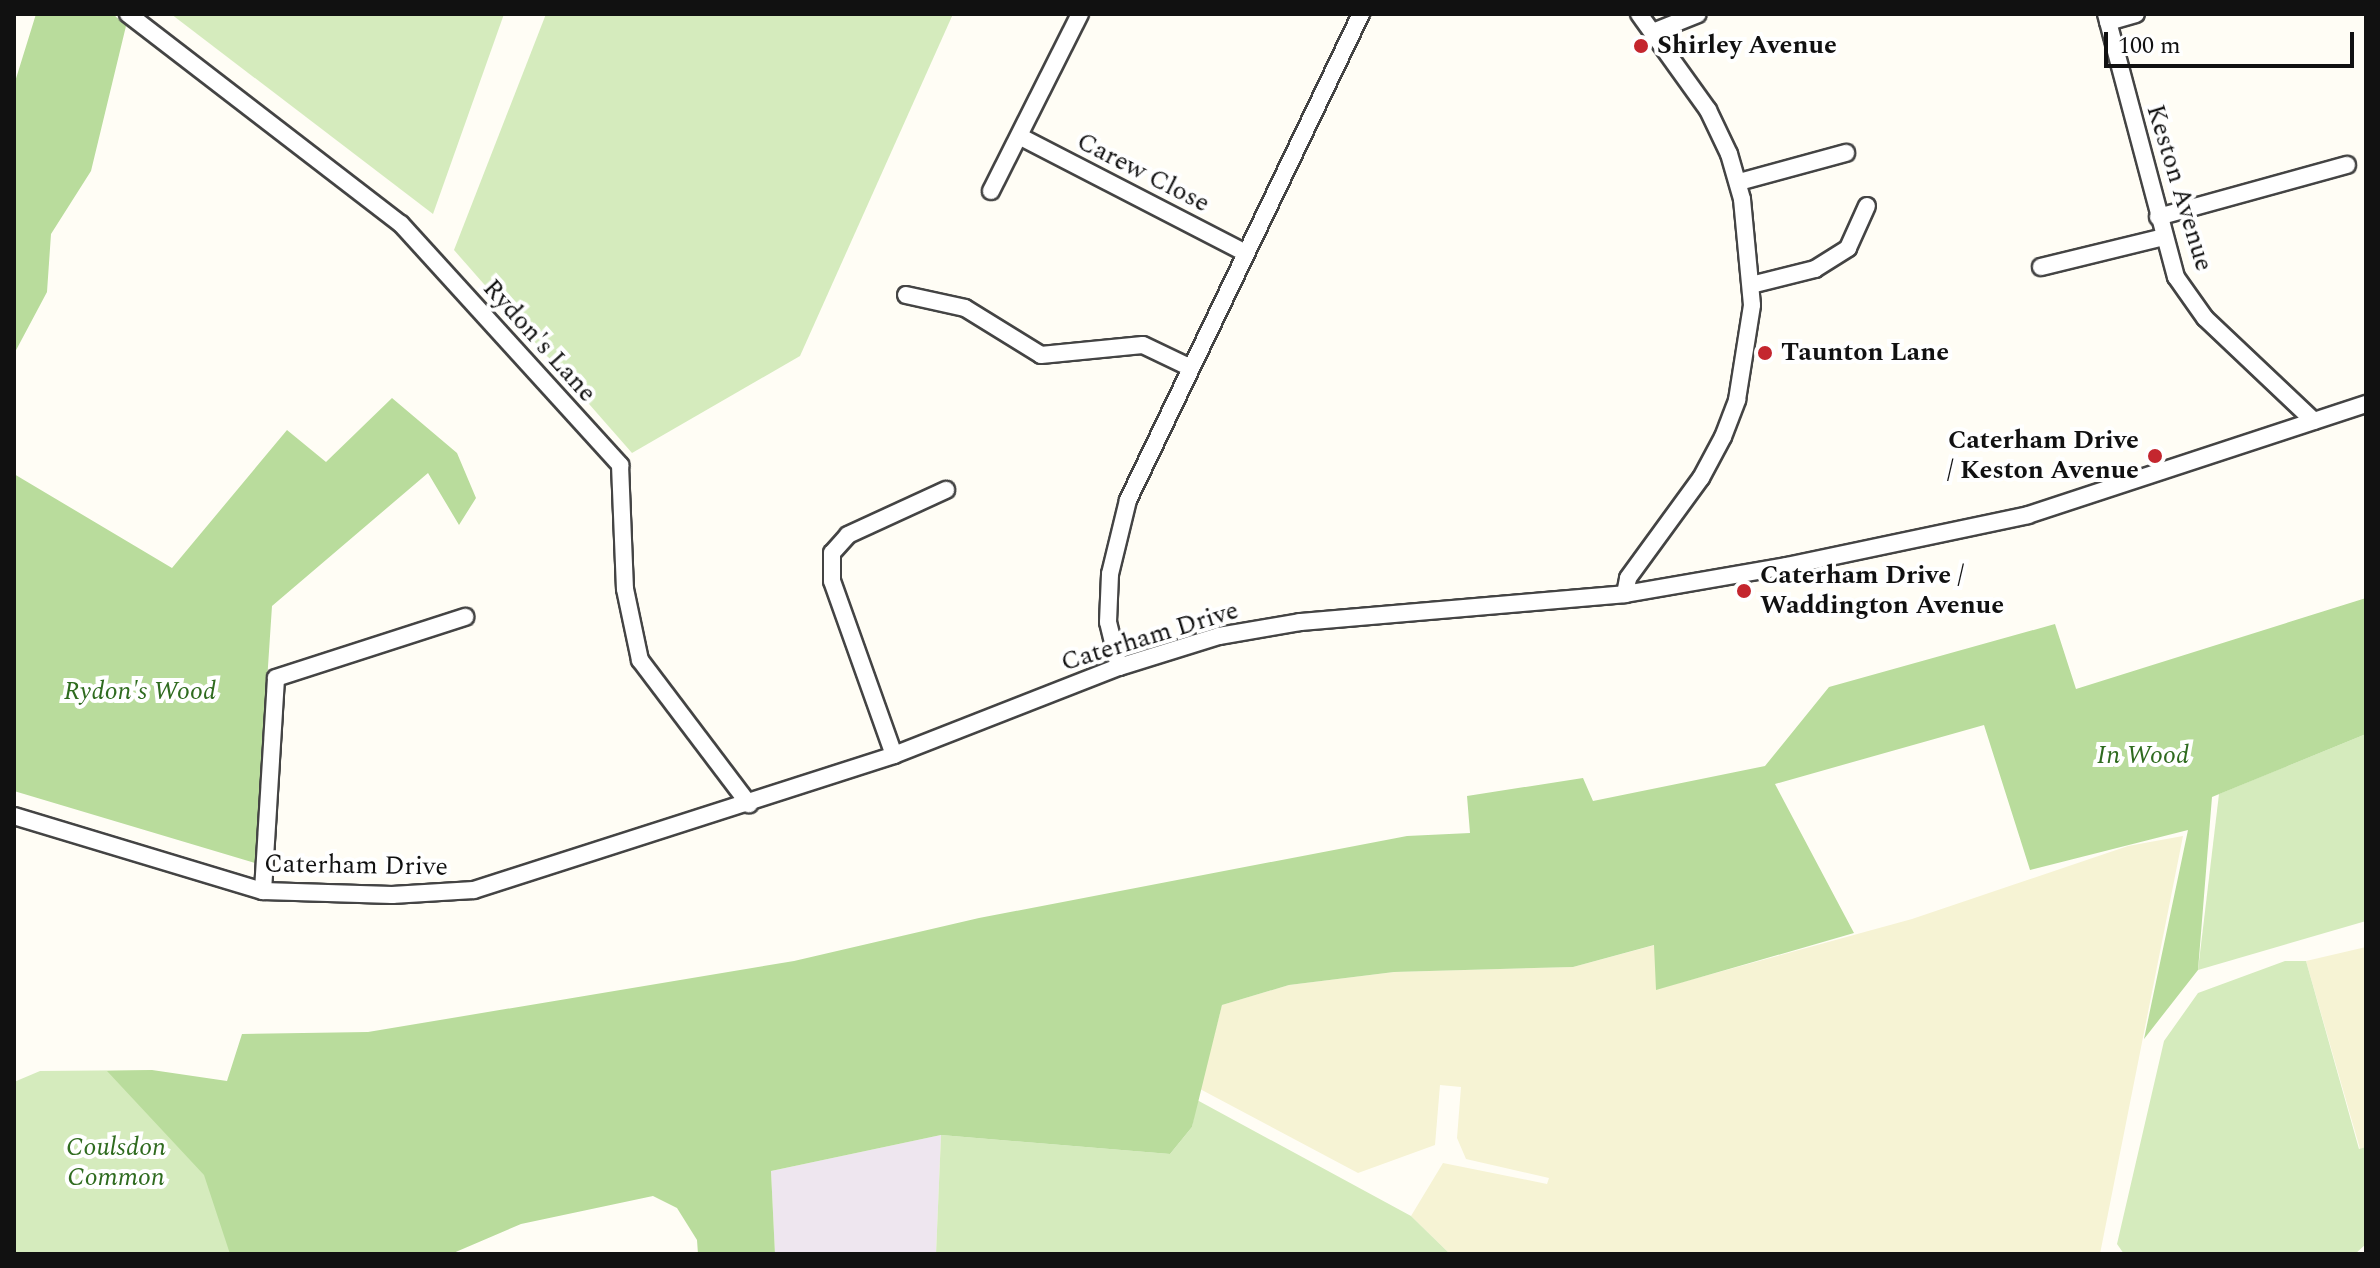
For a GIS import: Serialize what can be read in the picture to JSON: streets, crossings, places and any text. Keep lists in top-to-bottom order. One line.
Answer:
{"streets":{"street":["Carew Close","Keston Avenue","Rydon's Lane","Caterham Drive"]},"crossings":[["Keston Avenue","Caterham Drive"],["Rydon's Lane","Caterham Drive"]],"parks":["Rydon's Wood","In Wood","Coulsdon Common"],"places":["Shirley Avenue","Taunton Lane","Caterham Drive / Keston Avenue","Caterham Drive / Waddington Avenue"],"scale_bar":"100 m"}
